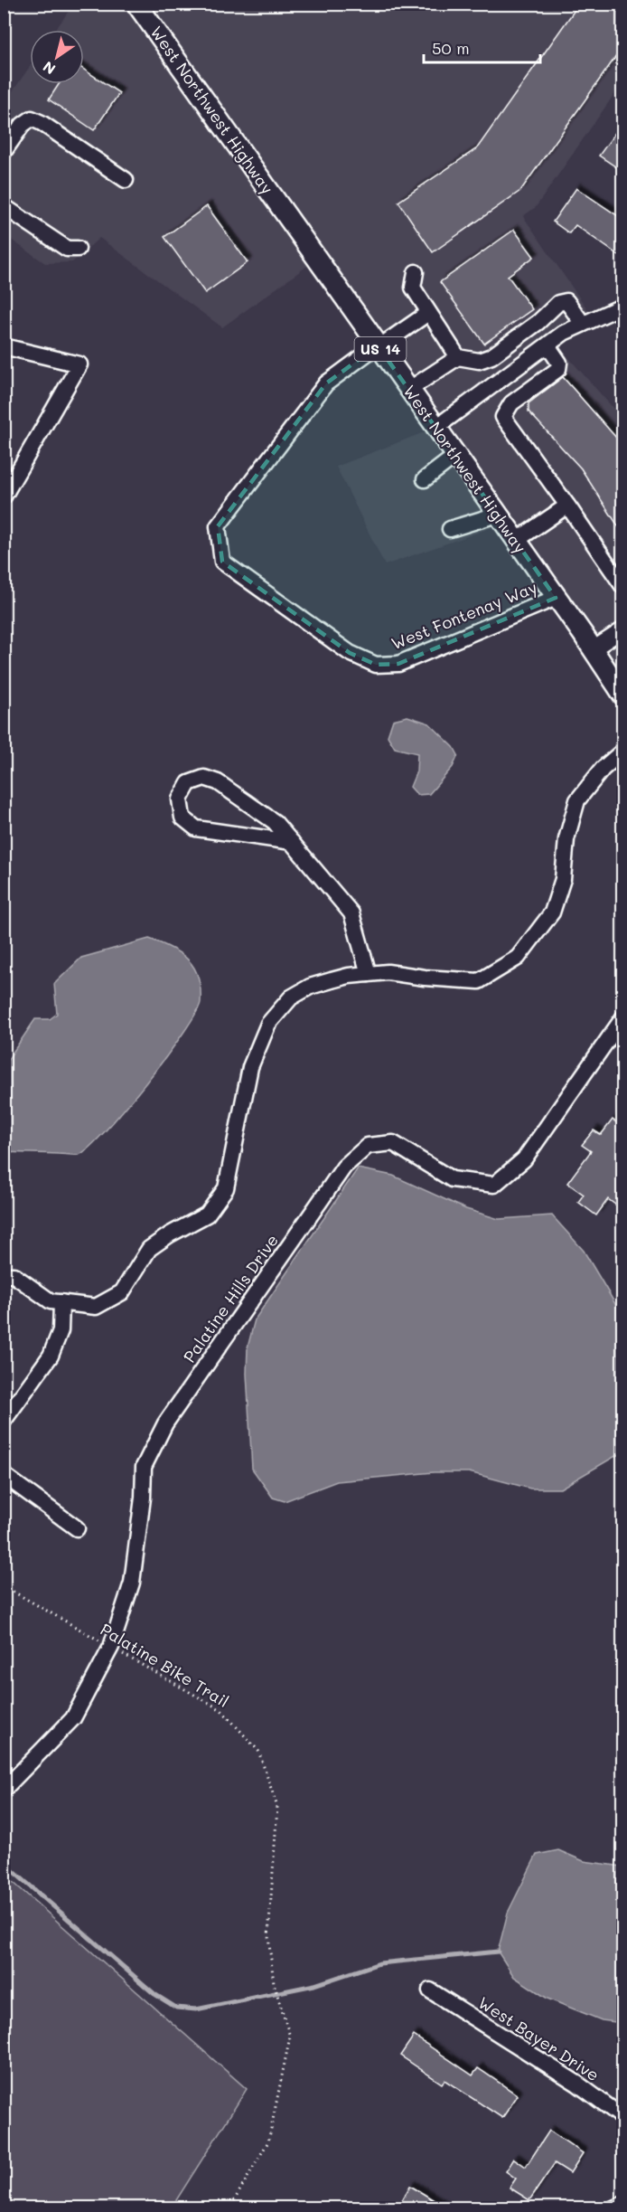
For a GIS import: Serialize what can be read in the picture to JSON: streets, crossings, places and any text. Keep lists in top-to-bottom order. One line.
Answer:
{"streets":{"main road":["West Northwest Highway","US 14"],"street":["West Fontenay Way","Palatine Hills Drive","West Bayer Drive"],"path":["Palatine Bike Trail"]},"crossings":[["West Northwest Highway","West Fontenay Way"],["Palatine Hills Drive","Palatine Bike Trail"]],"scale_bar":"50 m","north":"bottom left"}
